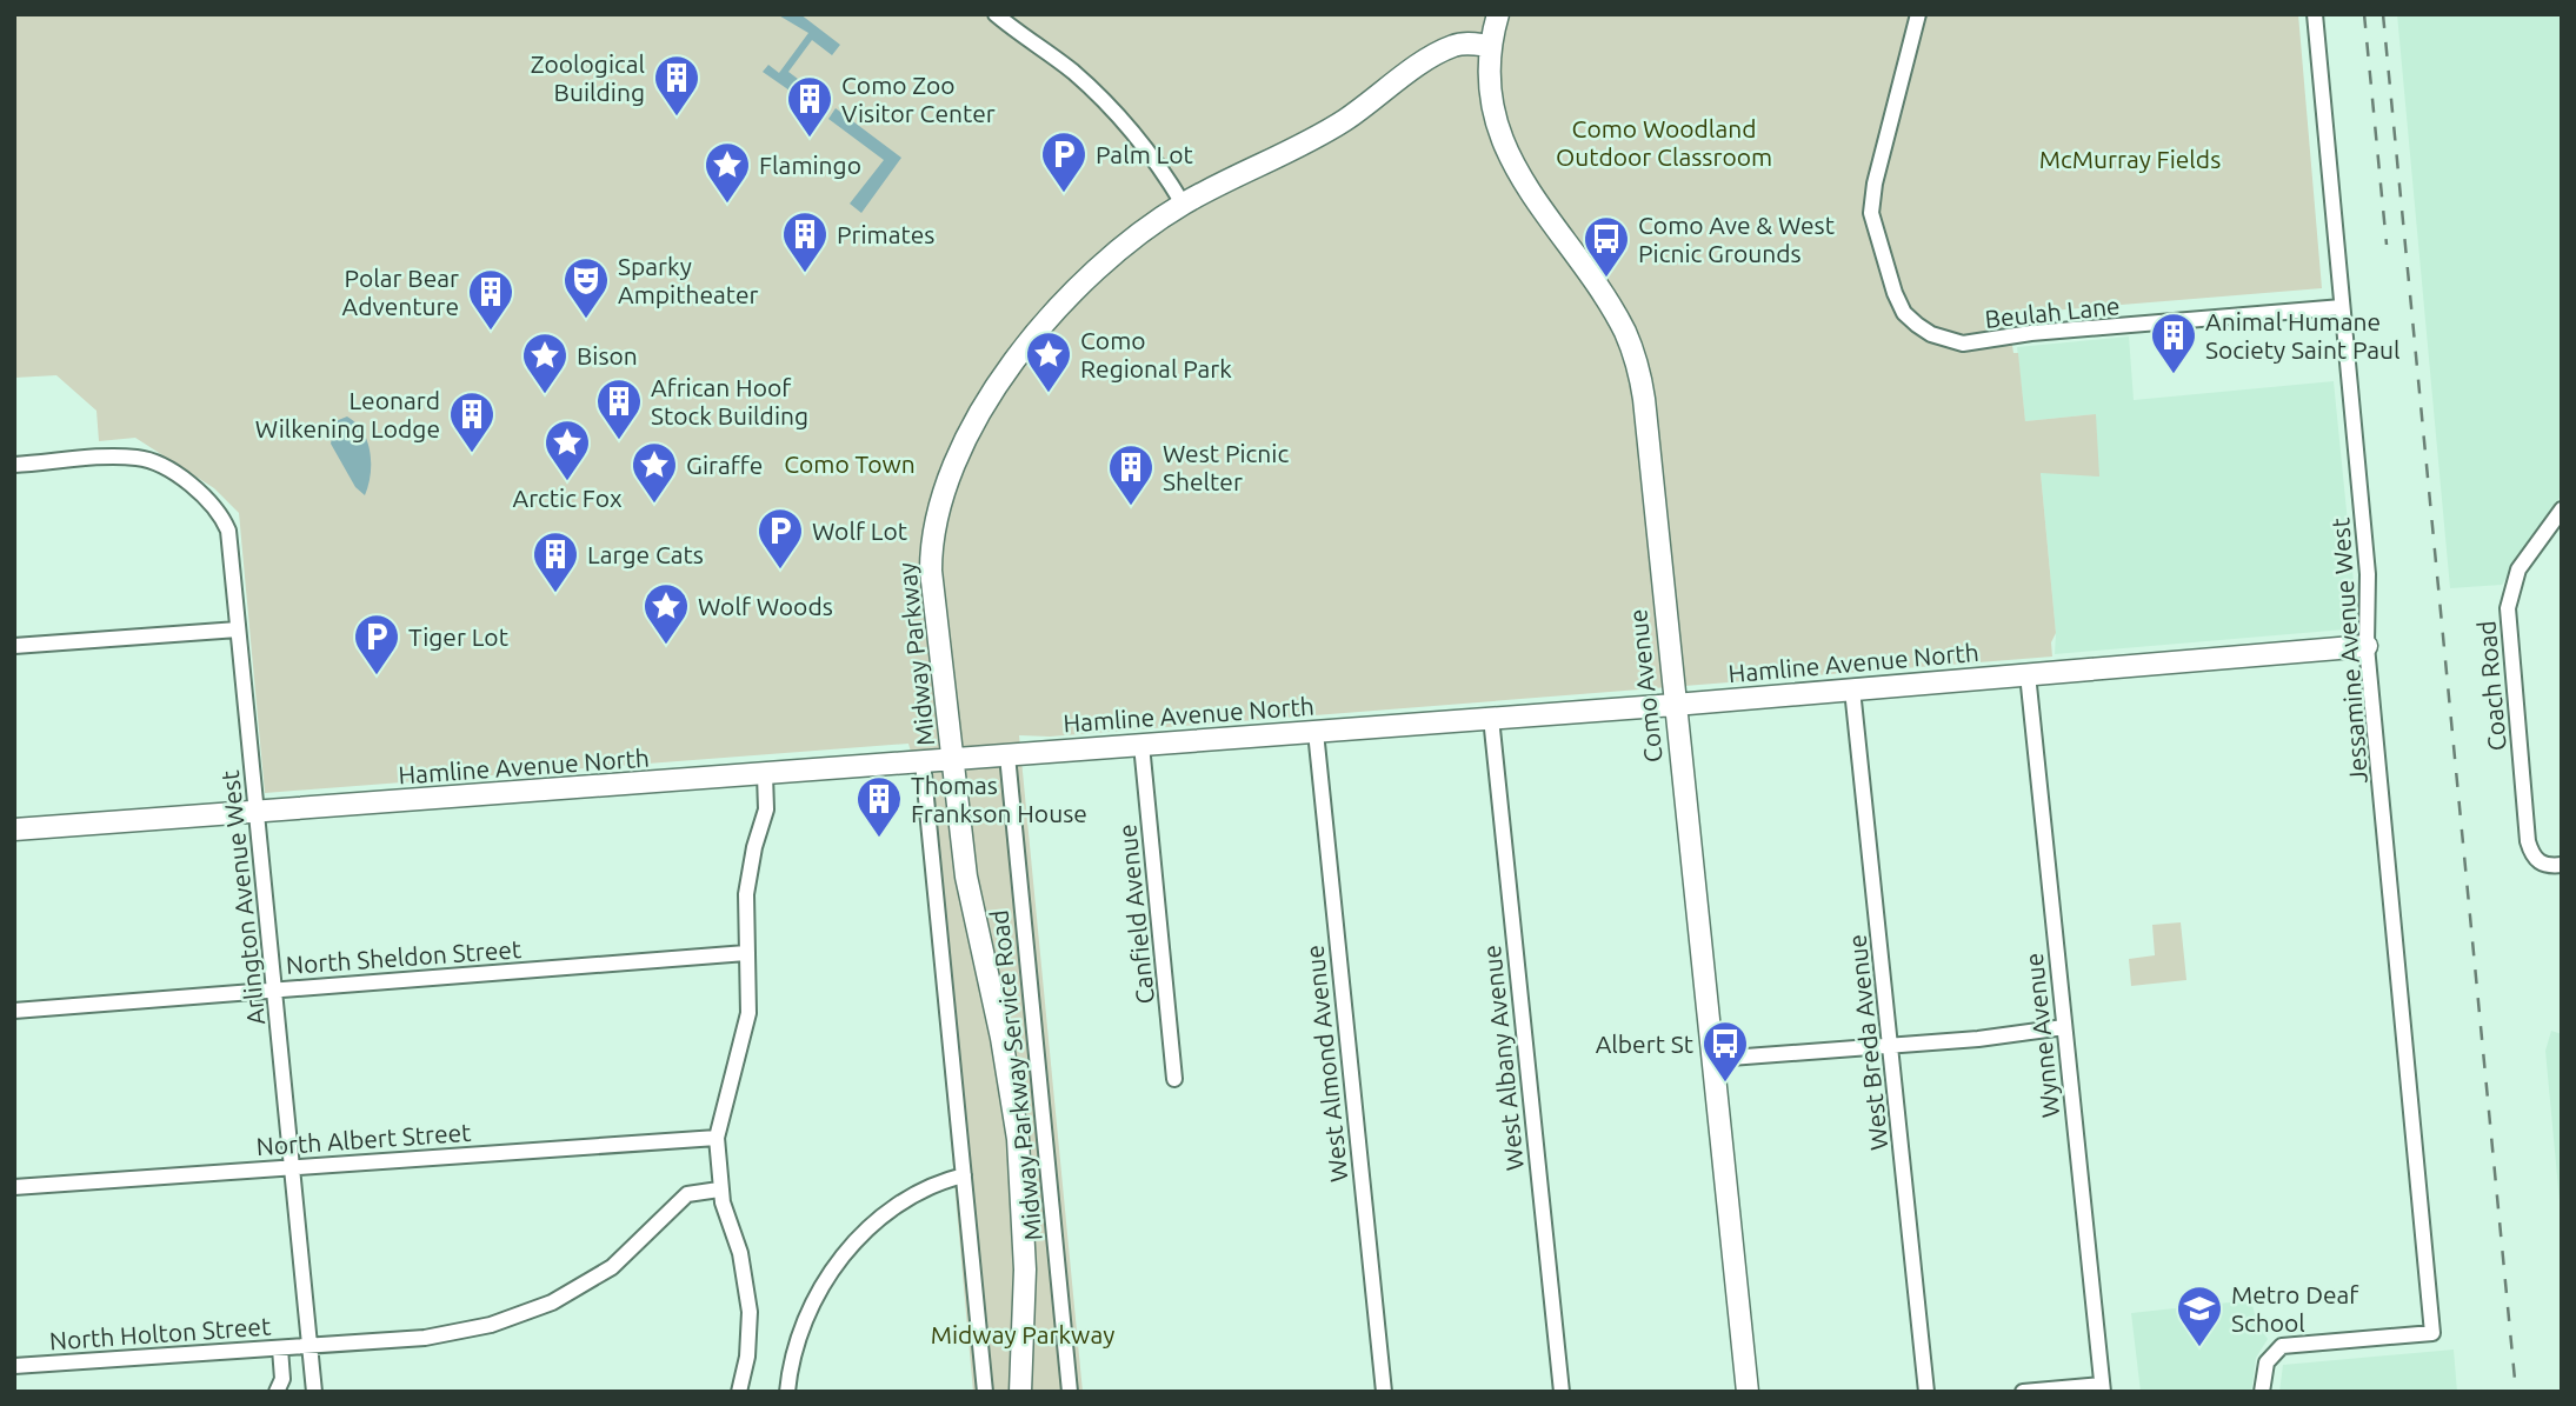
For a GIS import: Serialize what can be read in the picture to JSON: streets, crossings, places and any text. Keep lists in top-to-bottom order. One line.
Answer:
{"streets":{"street":["Beulah Lane","Jessamine Avenue West","Midway Parkway","Hamline Avenue North","Como Avenue","Coach Road","Arlington Avenue West","Canfield Avenue","North Sheldon Street","Wynne Avenue","West Breda Avenue","West Albany Avenue","West Almond Avenue","Midway Parkway Service Road","North Albert Street","North Holton Street"]},"crossings":[["Beulah Lane","Jessamine Avenue West"],["Jessamine Avenue West","Hamline Avenue North"],["Midway Parkway","Hamline Avenue North"],["Midway Parkway","Como Avenue"],["Hamline Avenue North","Como Avenue"],["Hamline Avenue North","Arlington Avenue West"],["Hamline Avenue North","Canfield Avenue"],["Hamline Avenue North","Wynne Avenue"],["Hamline Avenue North","West Breda Avenue"],["Hamline Avenue North","West Albany Avenue"],["Hamline Avenue North","West Almond Avenue"],["Hamline Avenue North","Midway Parkway Service Road"],["Arlington Avenue West","North Sheldon Street"],["Arlington Avenue West","North Albert Street"],["Arlington Avenue West","North Holton Street"]],"parks":["Como Woodland Outdoor Classroom","McMurray Fields","Como Town","Midway Parkway"],"places":{"building":["Zoological Building","Como Zoo Visitor Center","Primates","Polar Bear Adventure","Animal Humane Society Saint Paul","African Hoof Stock Building","Leonard Wilkening Lodge","West Picnic Shelter","Large Cats","Thomas Frankson House"],"parking":["Palm Lot","Wolf Lot","Tiger Lot"],"place":["Flamingo","Como Regional Park","Bison","Arctic Fox","Giraffe","Wolf Woods"],"bus stop":["Como Ave & West Picnic Grounds","Albert St"],"theatre":["Sparky Ampitheater"],"school or university":["Metro Deaf School"]}}
